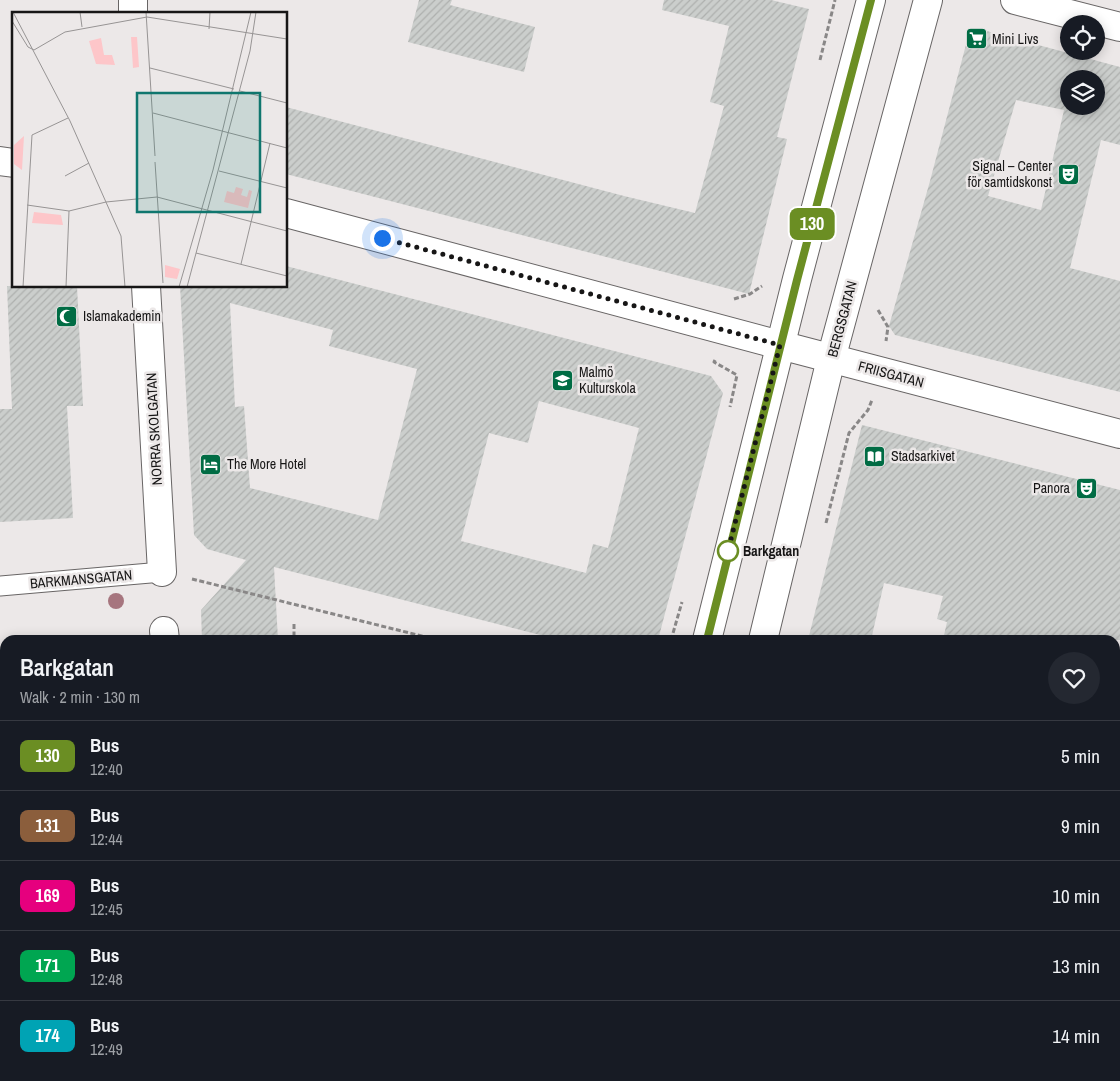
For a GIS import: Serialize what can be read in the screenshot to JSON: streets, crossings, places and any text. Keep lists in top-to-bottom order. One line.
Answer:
{"streets":{"street":["BERGSGATAN","FRIISGATAN","NORRA SKOLGATAN"],"lane":["BARKMANSGATAN"]},"crossings":[["BERGSGATAN","FRIISGATAN"],["NORRA SKOLGATAN","BARKMANSGATAN"]],"places":{"supermarket":["Mini Livs"],"theatre":["Signal – Center för samtidskonst","Panora"],"mosque":["Islamakademin"],"school or university":["Malmö Kulturskola"],"library":["Stadsarkivet"],"hotel":["The More Hotel"],"other":["Barkgatan"]},"lines":["bus line 130"],"page":{"on_map":"130","heading":["Barkgatan","Walk · 2 min · 130 m"],"list":[{"mark":"130","name":"Bus","note":"12:40","value":"5 min"},{"mark":"131","name":"Bus","note":"12:44","value":"9 min"},{"mark":"169","name":"Bus","note":"12:45","value":"10 min"},{"mark":"171","name":"Bus","note":"12:48","value":"13 min"},{"mark":"174","name":"Bus","note":"12:49","value":"14 min"}]}}
